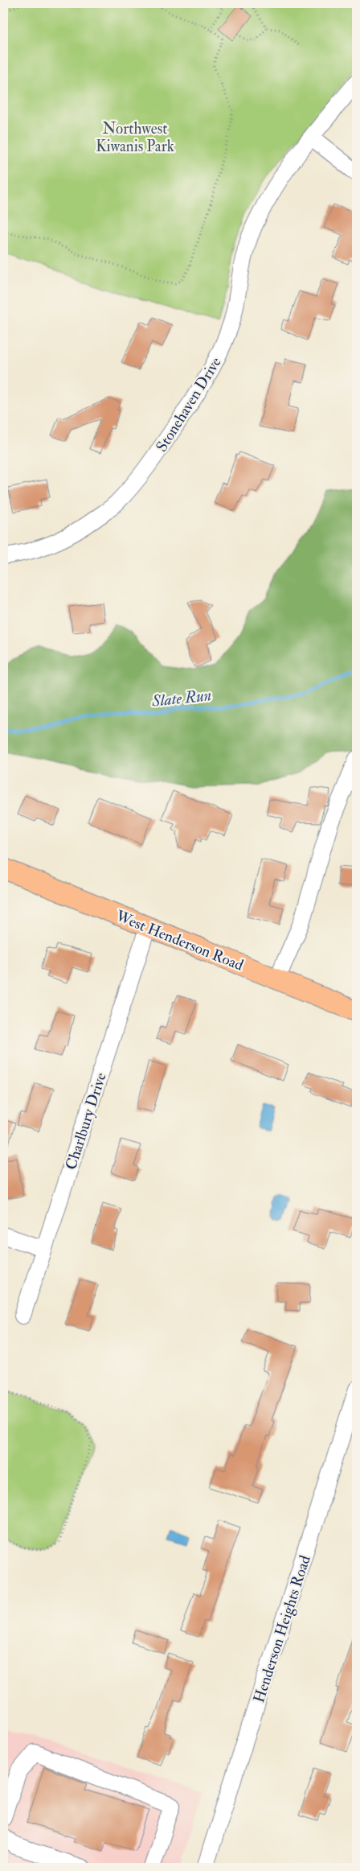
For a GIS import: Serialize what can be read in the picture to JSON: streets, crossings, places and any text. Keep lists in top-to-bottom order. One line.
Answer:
{"streets":{"main road":["West Henderson Road"],"street":["Stonehaven Drive","Charlbury Drive","Henderson Heights Road"]},"crossings":[["West Henderson Road","Charlbury Drive"]],"water":["Slate Run"],"parks":["Northwest Kiwanis Park"]}
